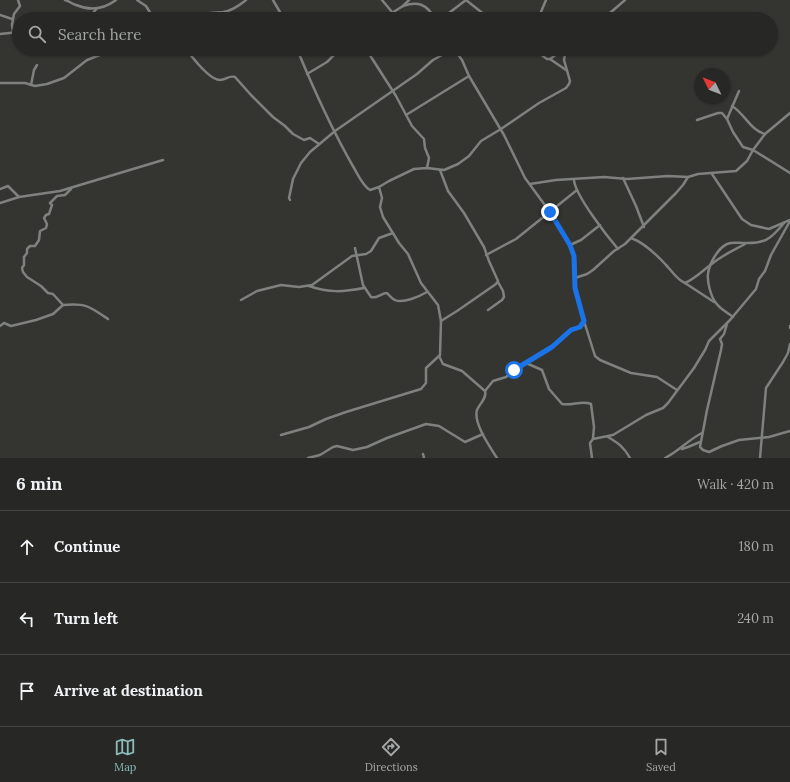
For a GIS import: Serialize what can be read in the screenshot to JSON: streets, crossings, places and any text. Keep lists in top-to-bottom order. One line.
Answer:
{"north":"top left","page":{"search":"Search here","heading":["6 min","Walk · 420 m"],"list":[["Continue","180 m"],["Turn left","240 m"],"Arrive at destination"],"nav":["Map","Directions","Saved"]}}
